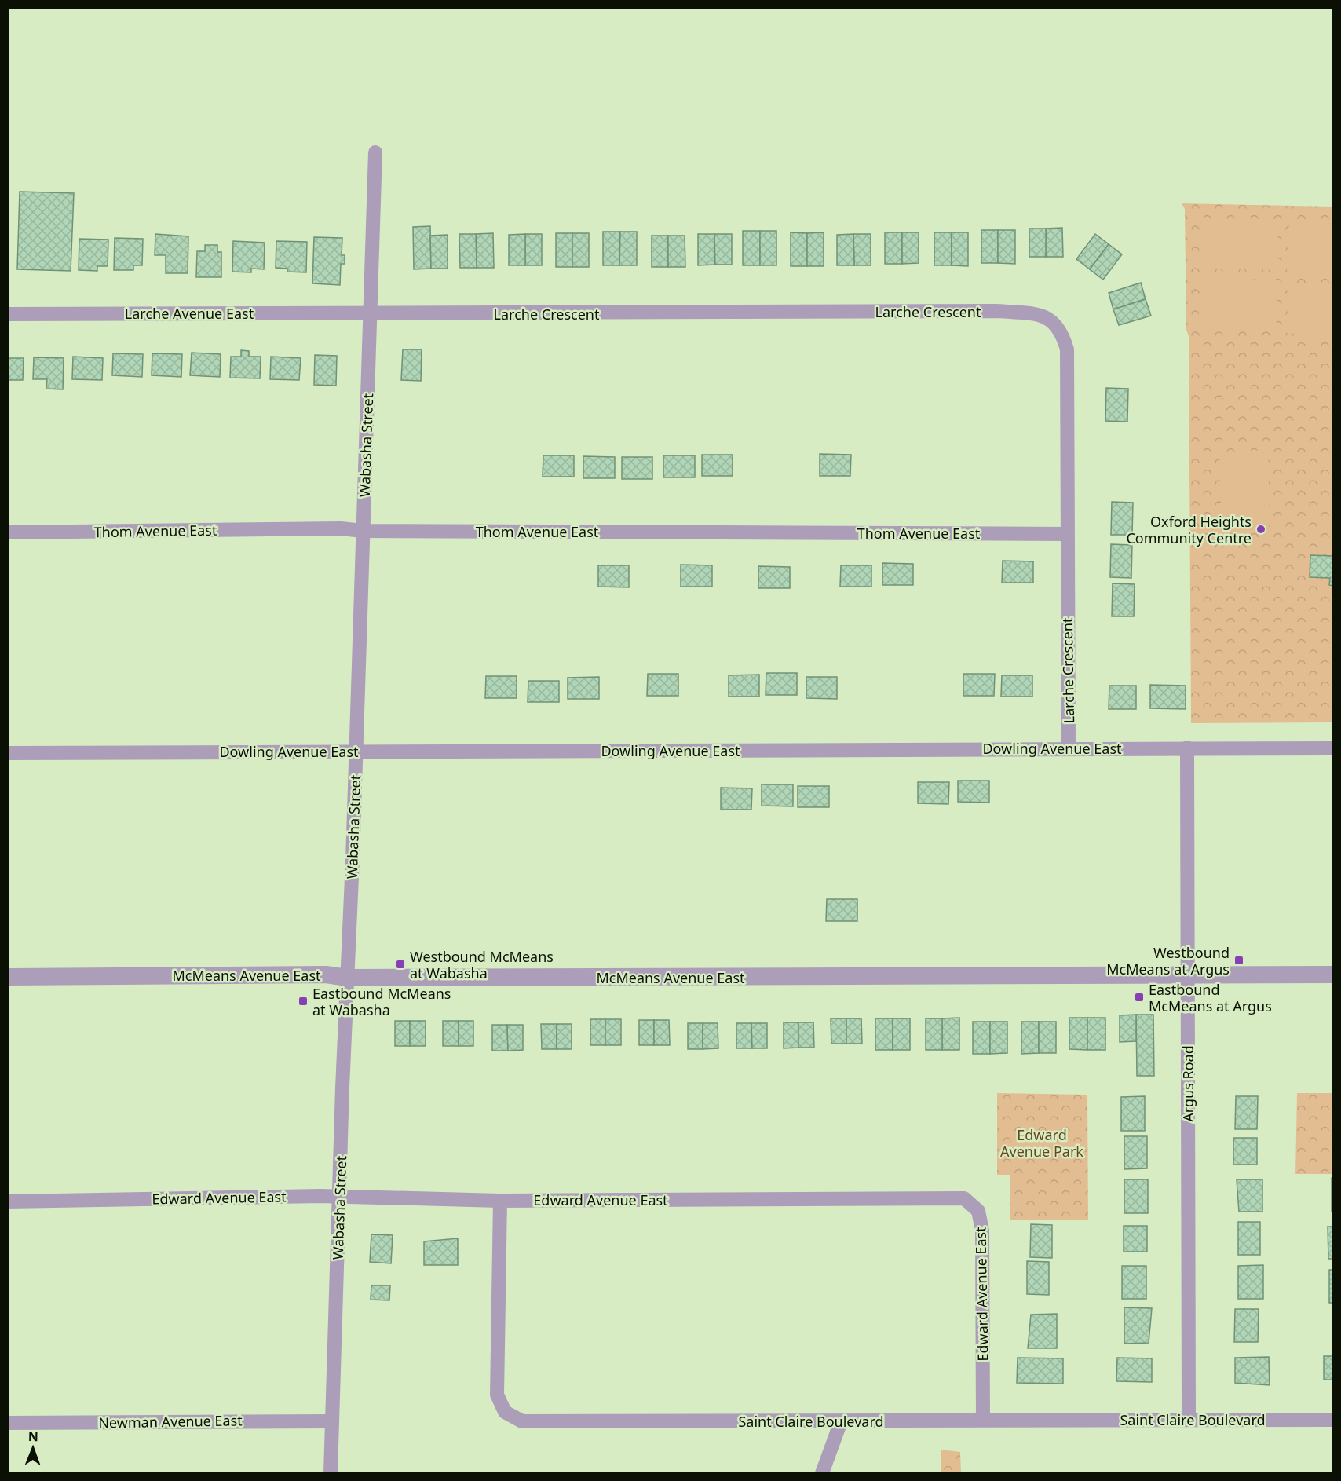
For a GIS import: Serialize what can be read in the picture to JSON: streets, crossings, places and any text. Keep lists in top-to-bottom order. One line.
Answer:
{"streets":{"street":["Larche Crescent","Larche Avenue East","Wabasha Street","Thom Avenue East","Dowling Avenue East","McMeans Avenue East","Argus Road","Edward Avenue East","Saint Claire Boulevard","Newman Avenue East"]},"crossings":[["Larche Crescent","Larche Avenue East"],["Larche Crescent","Wabasha Street"],["Larche Crescent","Thom Avenue East"],["Larche Crescent","Dowling Avenue East"],["Larche Avenue East","Wabasha Street"],["Wabasha Street","Thom Avenue East"],["Wabasha Street","Dowling Avenue East"],["Wabasha Street","McMeans Avenue East"],["Wabasha Street","Edward Avenue East"],["Wabasha Street","Newman Avenue East"],["Dowling Avenue East","Argus Road"],["McMeans Avenue East","Argus Road"],["Argus Road","Saint Claire Boulevard"],["Edward Avenue East","Saint Claire Boulevard"]],"parks":["Edward Avenue Park"],"places":{"other":["Oxford Heights Community Centre"],"transit":["Westbound McMeans at Argus","Westbound McMeans at Wabasha","Eastbound McMeans at Argus","Eastbound McMeans at Wabasha"]},"north":"top"}
